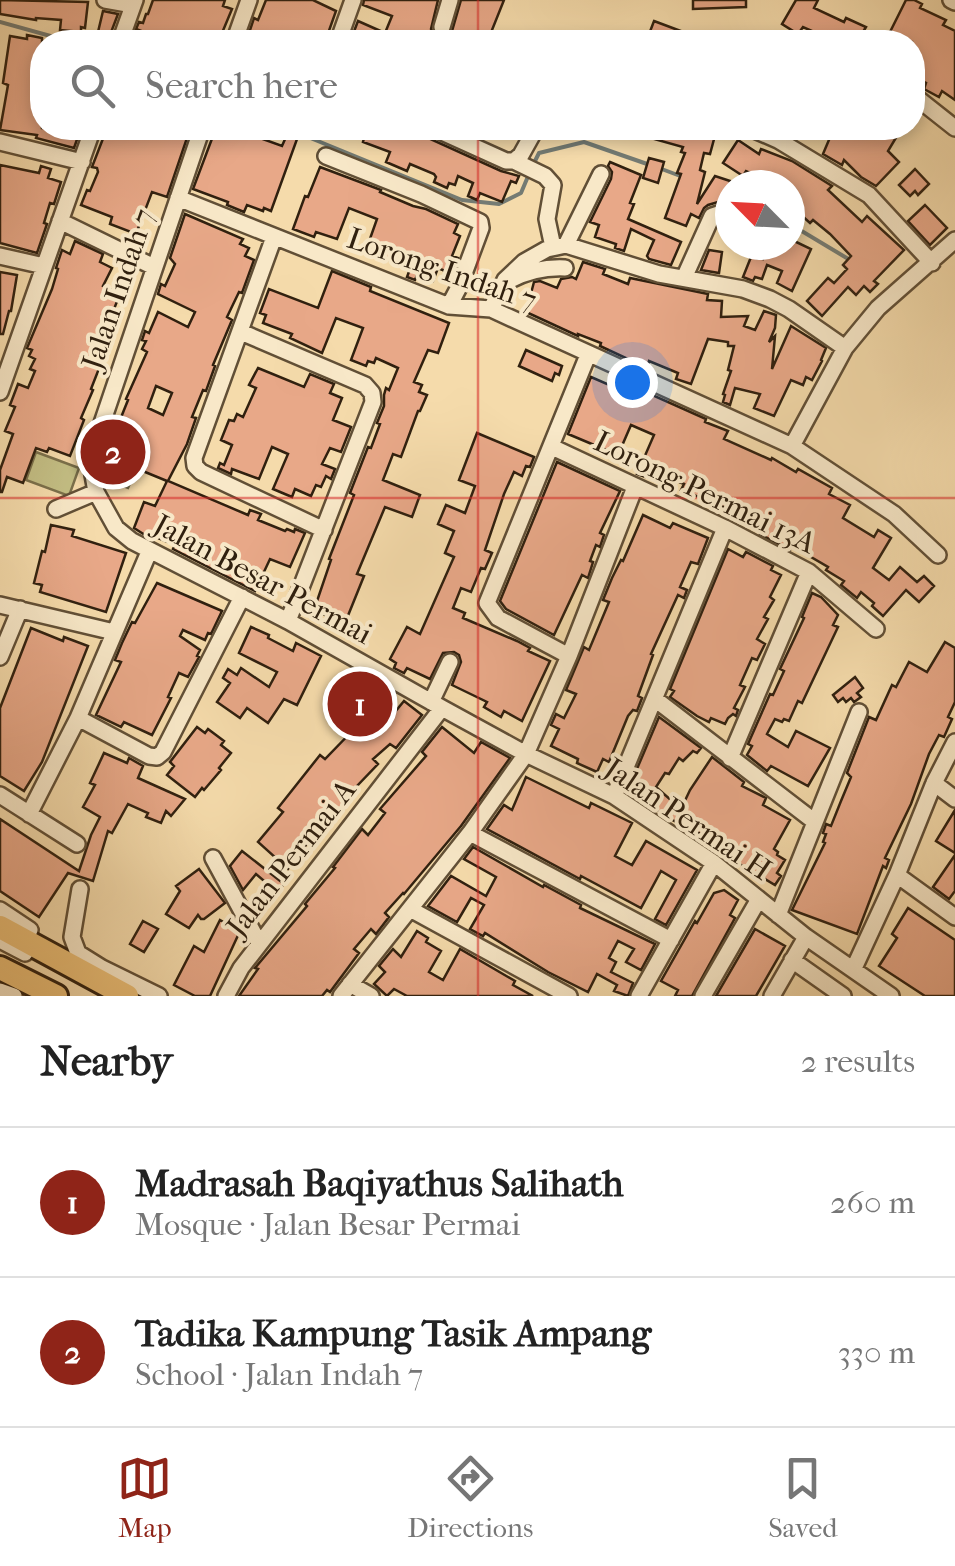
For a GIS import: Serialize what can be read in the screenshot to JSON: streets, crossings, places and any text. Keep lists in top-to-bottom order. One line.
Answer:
{"streets":{"street":["Lorong Indah 7","Jalan Indah 7","Lorong Permai 13A","Jalan Besar Permai","Jalan Permai H","Jalan Permai A"]},"crossings":[["Lorong Indah 7","Jalan Indah 7"],["Jalan Indah 7","Jalan Besar Permai"],["Jalan Besar Permai","Jalan Permai H"],["Jalan Besar Permai","Jalan Permai A"],["Jalan Permai H","Jalan Permai A"]],"north":"top left","page":{"search":"Search here","pins":["2","1"],"heading":["Nearby","2 results"],"list":[{"mark":"1","name":"Madrasah Baqiyathus Salihath","note":"Mosque · Jalan Besar Permai","value":"260 m"},{"mark":"2","name":"Tadika Kampung Tasik Ampang","note":"School · Jalan Indah 7","value":"330 m"}],"nav":["Map","Directions","Saved"]}}
